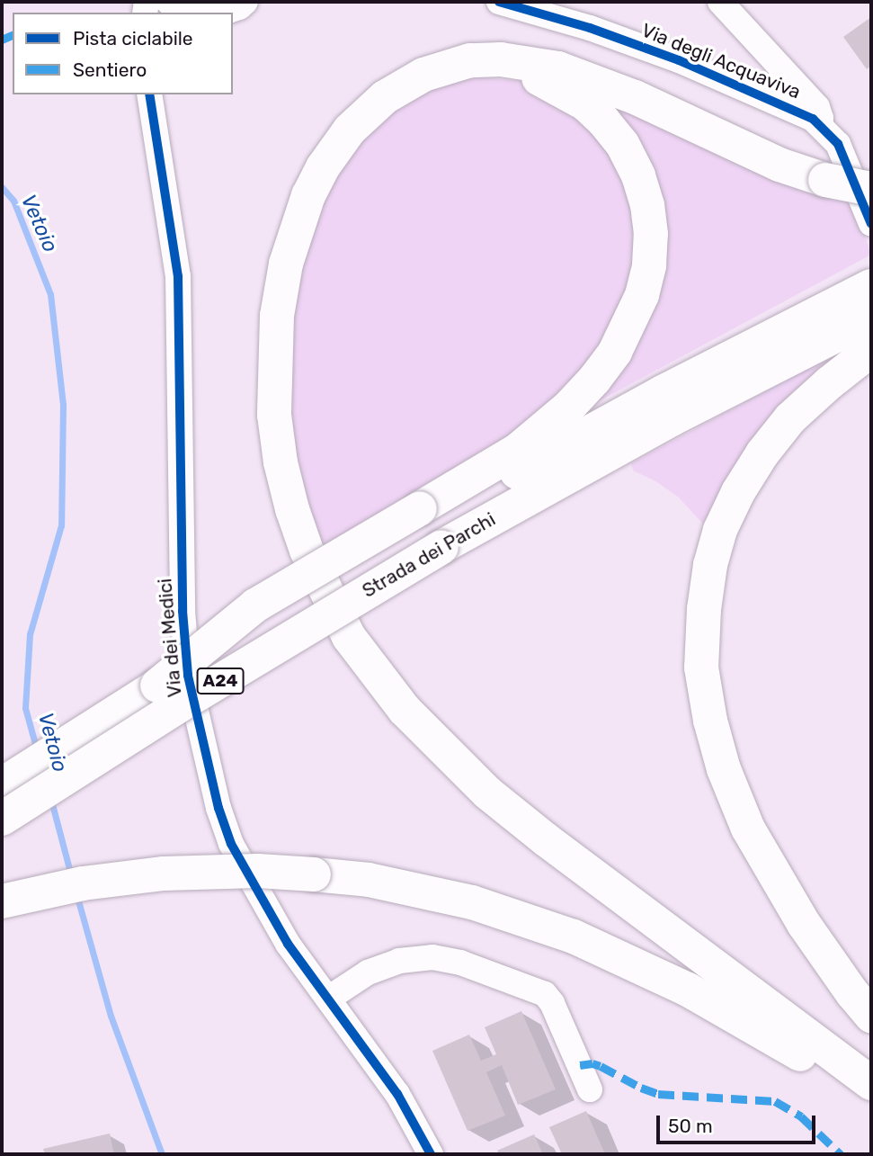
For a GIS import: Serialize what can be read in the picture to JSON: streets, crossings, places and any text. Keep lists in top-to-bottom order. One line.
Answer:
{"streets":{"highway":["Strada dei Parchi","A24"],"street":["Via degli Acquaviva","Via dei Medici"]},"water":["Vetoio"],"legend":["Pista ciclabile","Sentiero"],"scale_bar":"50 m"}
